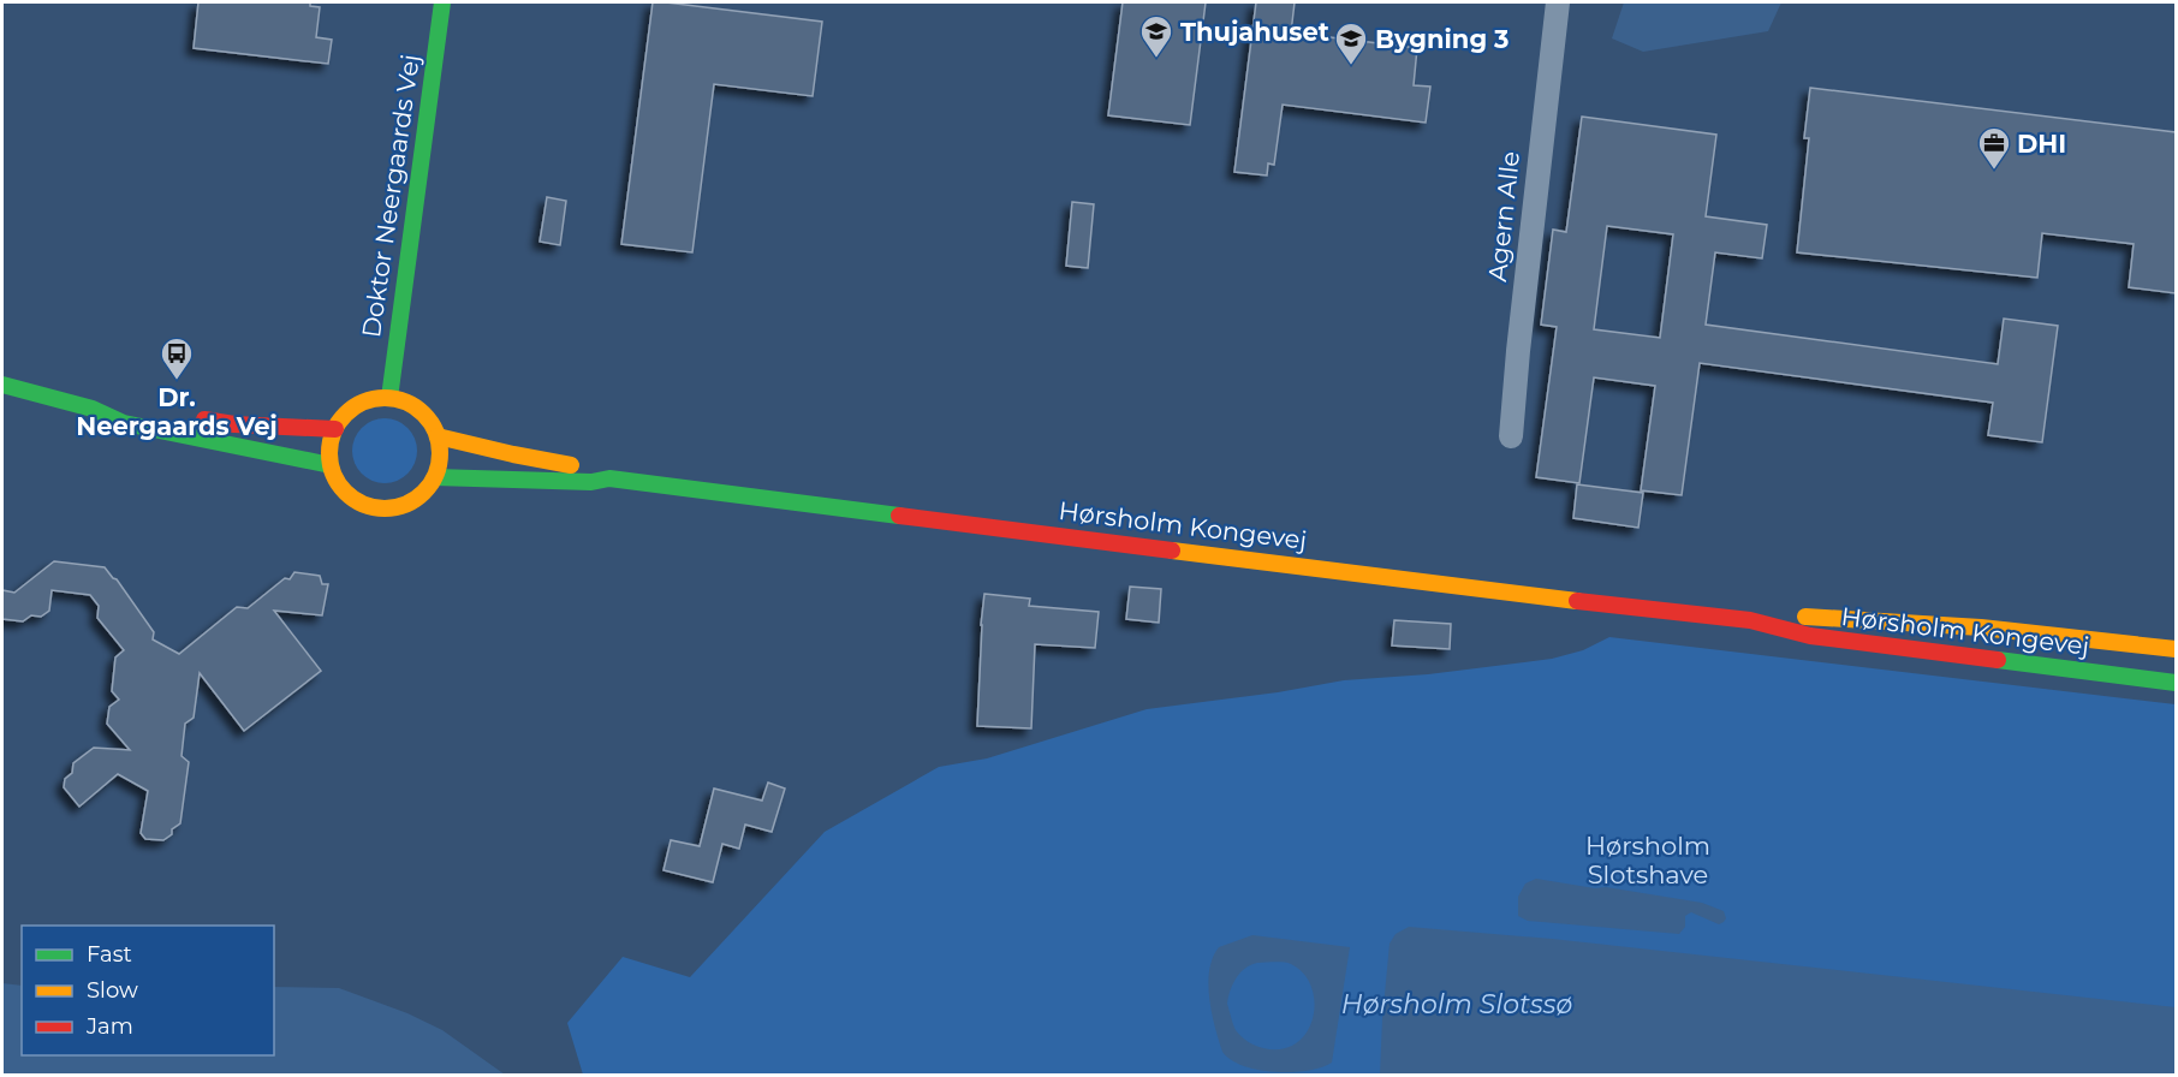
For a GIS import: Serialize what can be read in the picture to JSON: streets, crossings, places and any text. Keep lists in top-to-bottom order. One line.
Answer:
{"streets":{"main road":["Doktor Neergaards Vej","Hørsholm Kongevej"],"street":["Agern Alle"]},"crossings":[["Doktor Neergaards Vej","Hørsholm Kongevej"]],"water":["Hørsholm Slotssø"],"parks":["Hørsholm Slotshave"],"places":{"school or university":["Thujahuset","Bygning 3"],"office":["DHI"],"bus stop":["Dr. Neergaards Vej"]},"legend":["Fast","Slow","Jam"]}
